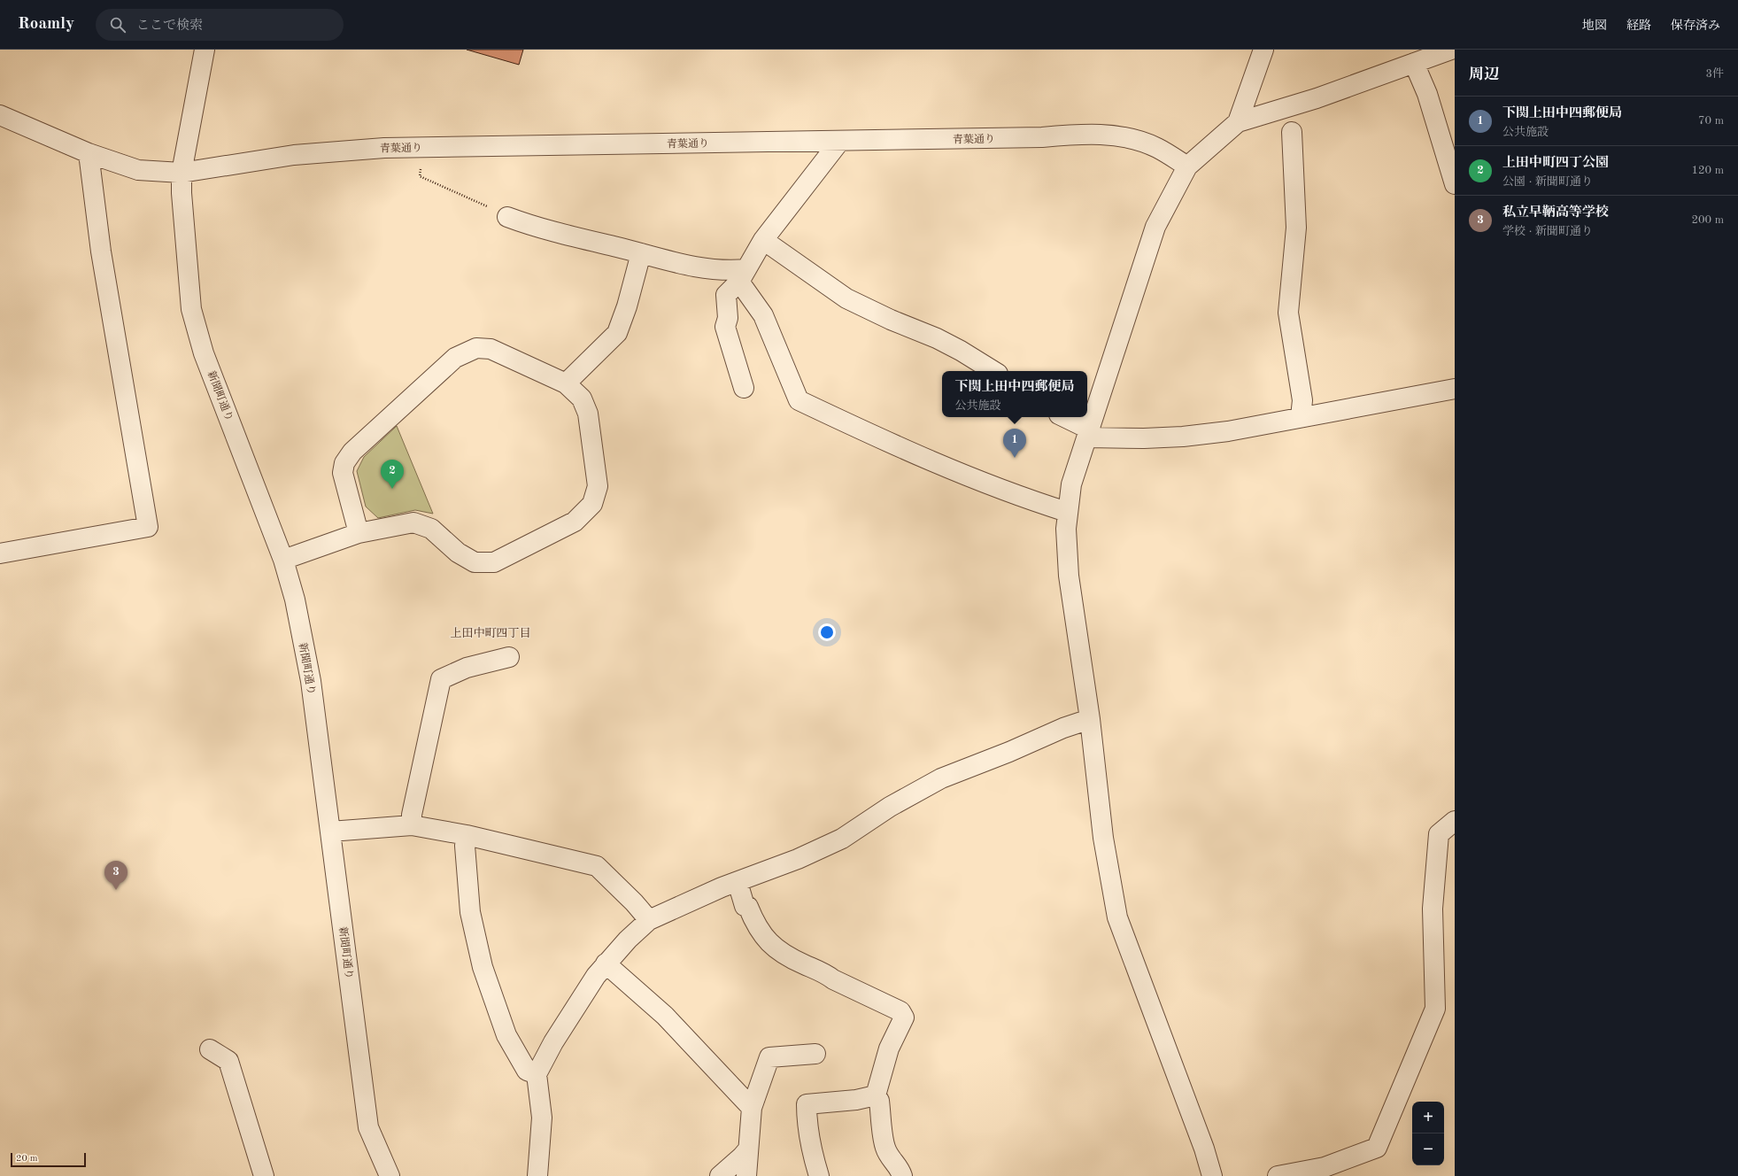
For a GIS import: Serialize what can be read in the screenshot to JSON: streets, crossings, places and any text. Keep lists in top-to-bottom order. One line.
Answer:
{"streets":{"street":["青葉通り","新聞町通り"]},"crossings":[["青葉通り","新聞町通り"]],"districts":["上田中町四丁目"],"scale_bar":"20 m","page":{"header":"Roamly","search":"ここで検索","nav":["地図","経路","保存済み"],"heading":["周辺","3件"],"list":[{"mark":"1","name":"下関上田中四郵便局","note":"公共施設","value":"70 m"},{"mark":"2","name":"上田中町四丁公園","note":"公園 · 新聞町通り","value":"120 m"},{"mark":"3","name":"私立早鞆高等学校","note":"学校 · 新聞町通り","value":"200 m"}],"popup":["下関上田中四郵便局","公共施設"],"pins":["1","2","3"],"map_buttons":["+","−"],"scale":"20 m"}}
